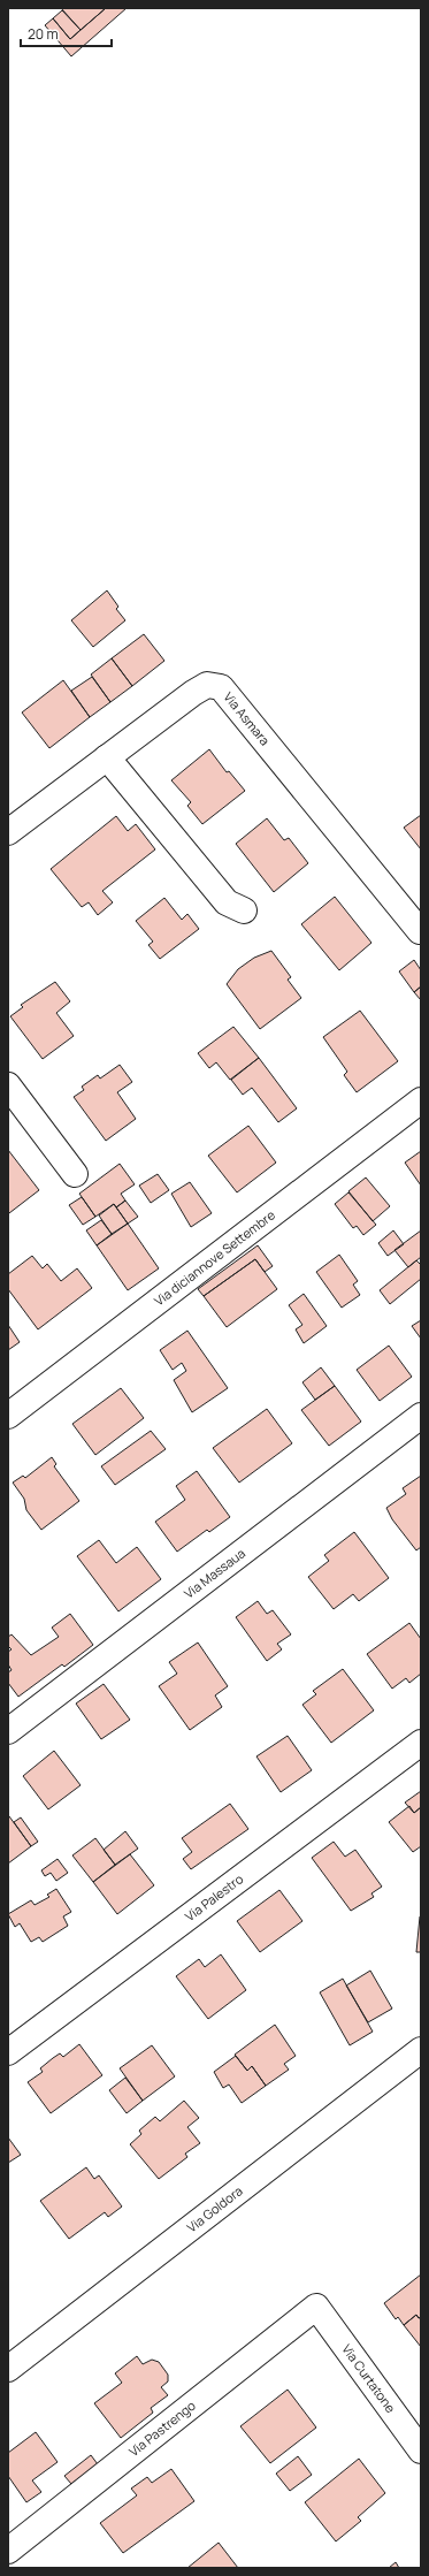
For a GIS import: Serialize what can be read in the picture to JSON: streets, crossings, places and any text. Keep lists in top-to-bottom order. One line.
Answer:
{"streets":{"street":["Via Asmara","Via diciannove Settembre","Via Massaua","Via Palestro","Via Goldora","Via Curtatone","Via Pastrengo"]},"crossings":[["Via Curtatone","Via Pastrengo"]],"scale_bar":"20 m"}
